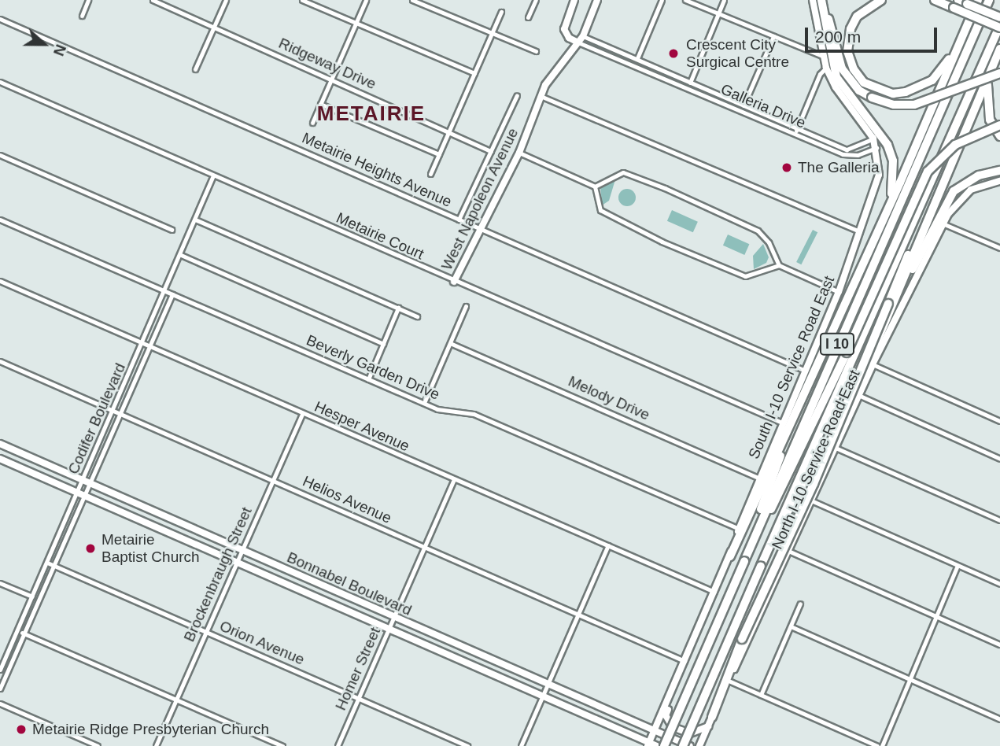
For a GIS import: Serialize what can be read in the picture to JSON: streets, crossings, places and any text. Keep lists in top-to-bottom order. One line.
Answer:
{"streets":{"highway":["I 10"],"street":["Ridgeway Drive","Galleria Drive","Metairie Heights Avenue","West Napoleon Avenue","Metairie Court","Beverly Garden Drive","South I-10 Service Road East","Melody Drive","Codifer Boulevard","Hesper Avenue","North I-10 Service Road East","Helios Avenue","Brockenbraugh Street","Bonnabel Boulevard","Orion Avenue","Homer Street"]},"crossings":[["Galleria Drive","West Napoleon Avenue"],["Galleria Drive","South I-10 Service Road East"],["Metairie Heights Avenue","West Napoleon Avenue"],["Metairie Heights Avenue","South I-10 Service Road East"],["West Napoleon Avenue","Metairie Court"],["Metairie Court","South I-10 Service Road East"],["Metairie Court","Codifer Boulevard"],["Beverly Garden Drive","South I-10 Service Road East"],["Beverly Garden Drive","Codifer Boulevard"],["South I-10 Service Road East","Melody Drive"],["South I-10 Service Road East","Hesper Avenue"],["South I-10 Service Road East","Helios Avenue"],["South I-10 Service Road East","Bonnabel Boulevard"],["Codifer Boulevard","Hesper Avenue"],["Codifer Boulevard","Helios Avenue"],["Codifer Boulevard","Bonnabel Boulevard"],["Codifer Boulevard","Orion Avenue"],["Hesper Avenue","Brockenbraugh Street"],["Hesper Avenue","Homer Street"],["Helios Avenue","Brockenbraugh Street"],["Helios Avenue","Homer Street"],["Brockenbraugh Street","Bonnabel Boulevard"],["Brockenbraugh Street","Orion Avenue"],["Bonnabel Boulevard","Homer Street"],["Orion Avenue","Homer Street"]],"districts":["METAIRIE"],"places":["Crescent City Surgical Centre","The Galleria","Metairie Baptist Church","Metairie Ridge Presbyterian Church"],"scale_bar":"200 m","north":"right"}
